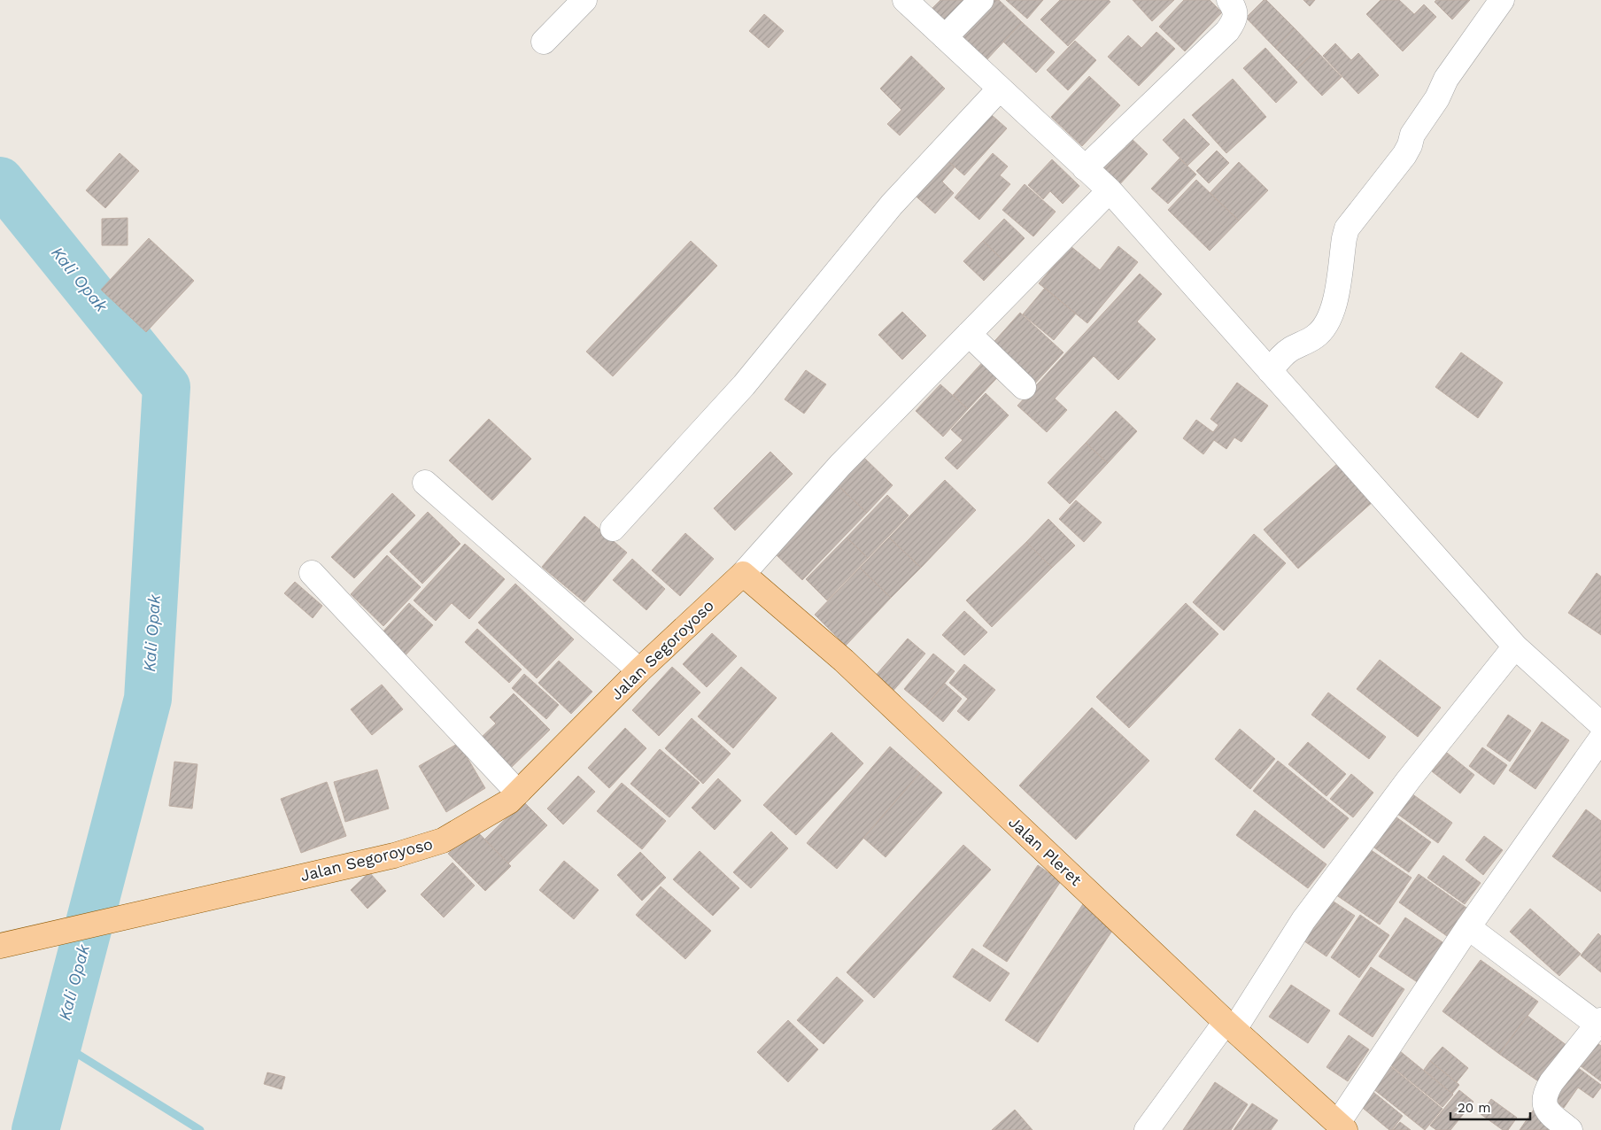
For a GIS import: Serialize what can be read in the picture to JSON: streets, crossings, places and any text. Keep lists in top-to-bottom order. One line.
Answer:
{"streets":{"main road":["Jalan Segoroyoso","Jalan Pleret"]},"crossings":[["Jalan Segoroyoso","Jalan Pleret"]],"water":["Kali Opak"],"scale_bar":"20 m"}
